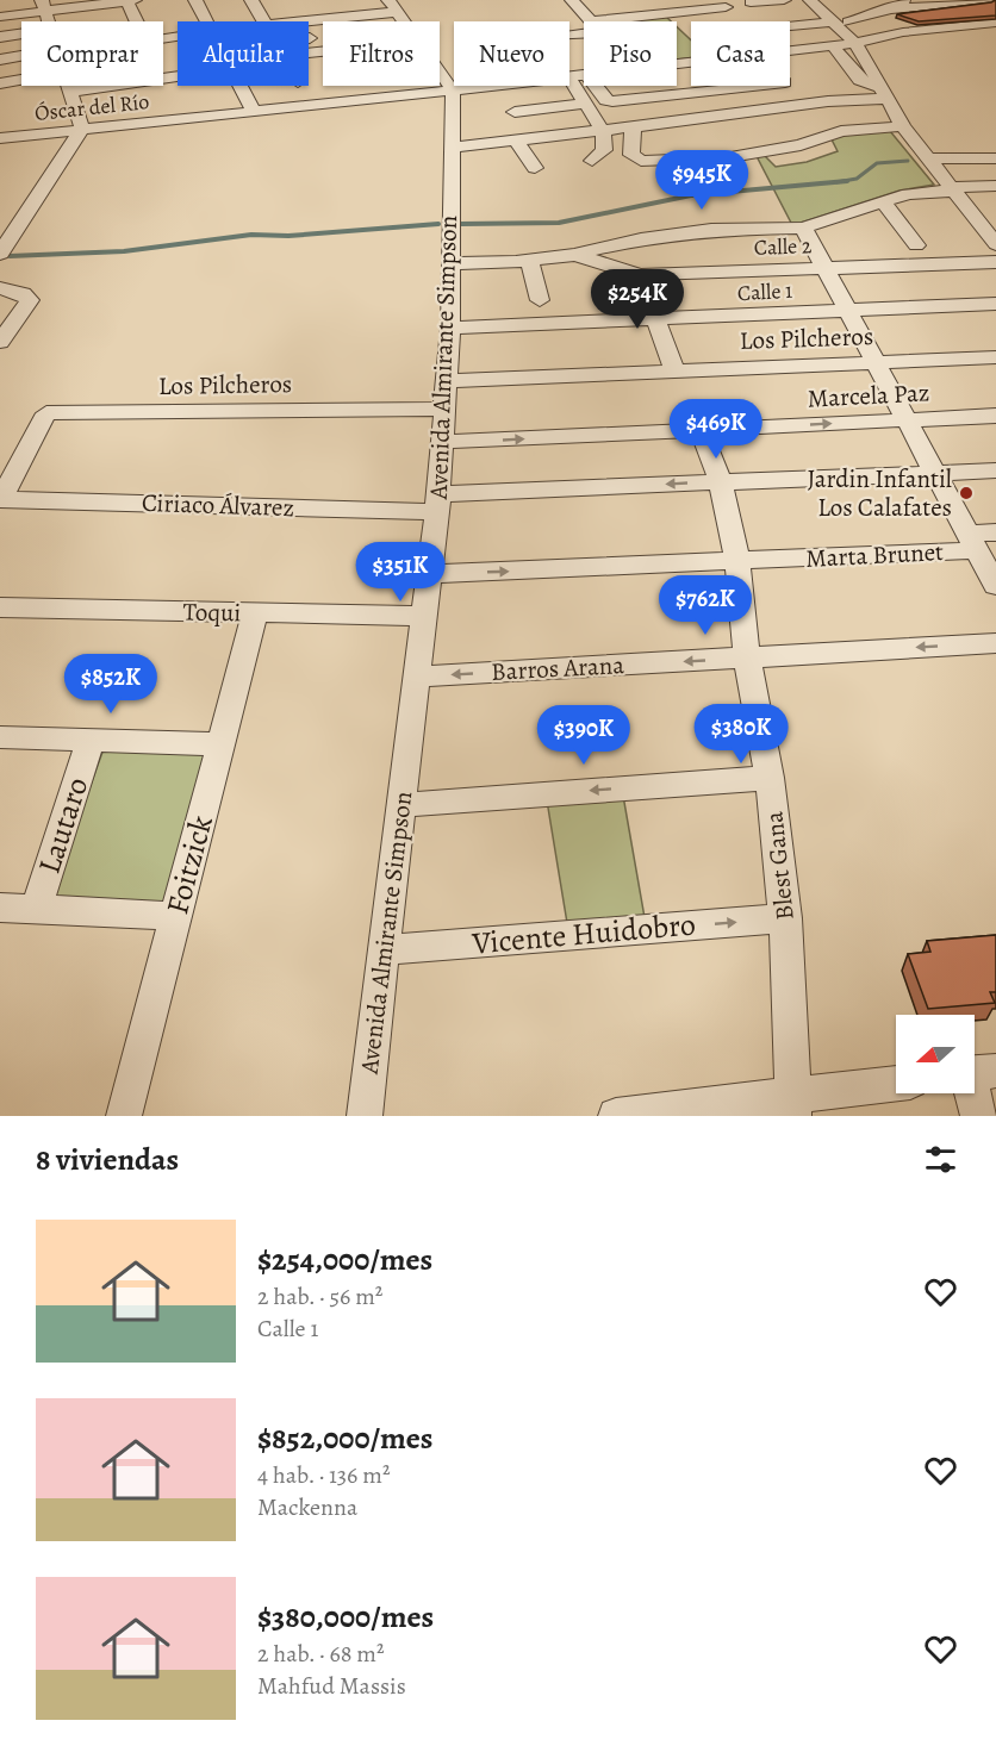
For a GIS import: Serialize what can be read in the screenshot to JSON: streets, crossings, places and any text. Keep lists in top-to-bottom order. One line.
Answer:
{"streets":{"street":["Óscar del Río","Calle 2","Calle 1","Los Pilcheros","Avenida Almirante Simpson","Marcela Paz","Ciriaco Álvarez","Marta Brunet","Toqui","Barros Arana","Lautaro","Foitzick","Blest Gana","Vicente Huidobro"]},"crossings":[["Óscar del Río","Avenida Almirante Simpson"],["Calle 1","Avenida Almirante Simpson"],["Los Pilcheros","Avenida Almirante Simpson"],["Los Pilcheros","Ciriaco Álvarez"],["Avenida Almirante Simpson","Marcela Paz"],["Avenida Almirante Simpson","Ciriaco Álvarez"],["Avenida Almirante Simpson","Marta Brunet"],["Avenida Almirante Simpson","Toqui"],["Avenida Almirante Simpson","Barros Arana"],["Avenida Almirante Simpson","Vicente Huidobro"],["Marcela Paz","Blest Gana"],["Ciriaco Álvarez","Blest Gana"],["Marta Brunet","Blest Gana"],["Toqui","Foitzick"],["Barros Arana","Blest Gana"],["Blest Gana","Vicente Huidobro"]],"places":["Jardin Infantil Los Calafates"],"north":"left","page":{"chip":["Comprar","Alquilar","Filtros","Nuevo","Piso","Casa"],"price":["$945K","$254K","$469K","$351K","$762K","$852K","$380K","$390K"],"heading":"8 viviendas","list":[{"name":"$254,000/mes","note":"2 hab. · 56 m² · Calle 1"},{"name":"$852,000/mes","note":"4 hab. · 136 m² · Mackenna"},{"name":"$380,000/mes","note":"2 hab. · 68 m² · Mahfud Massis"}]}}
